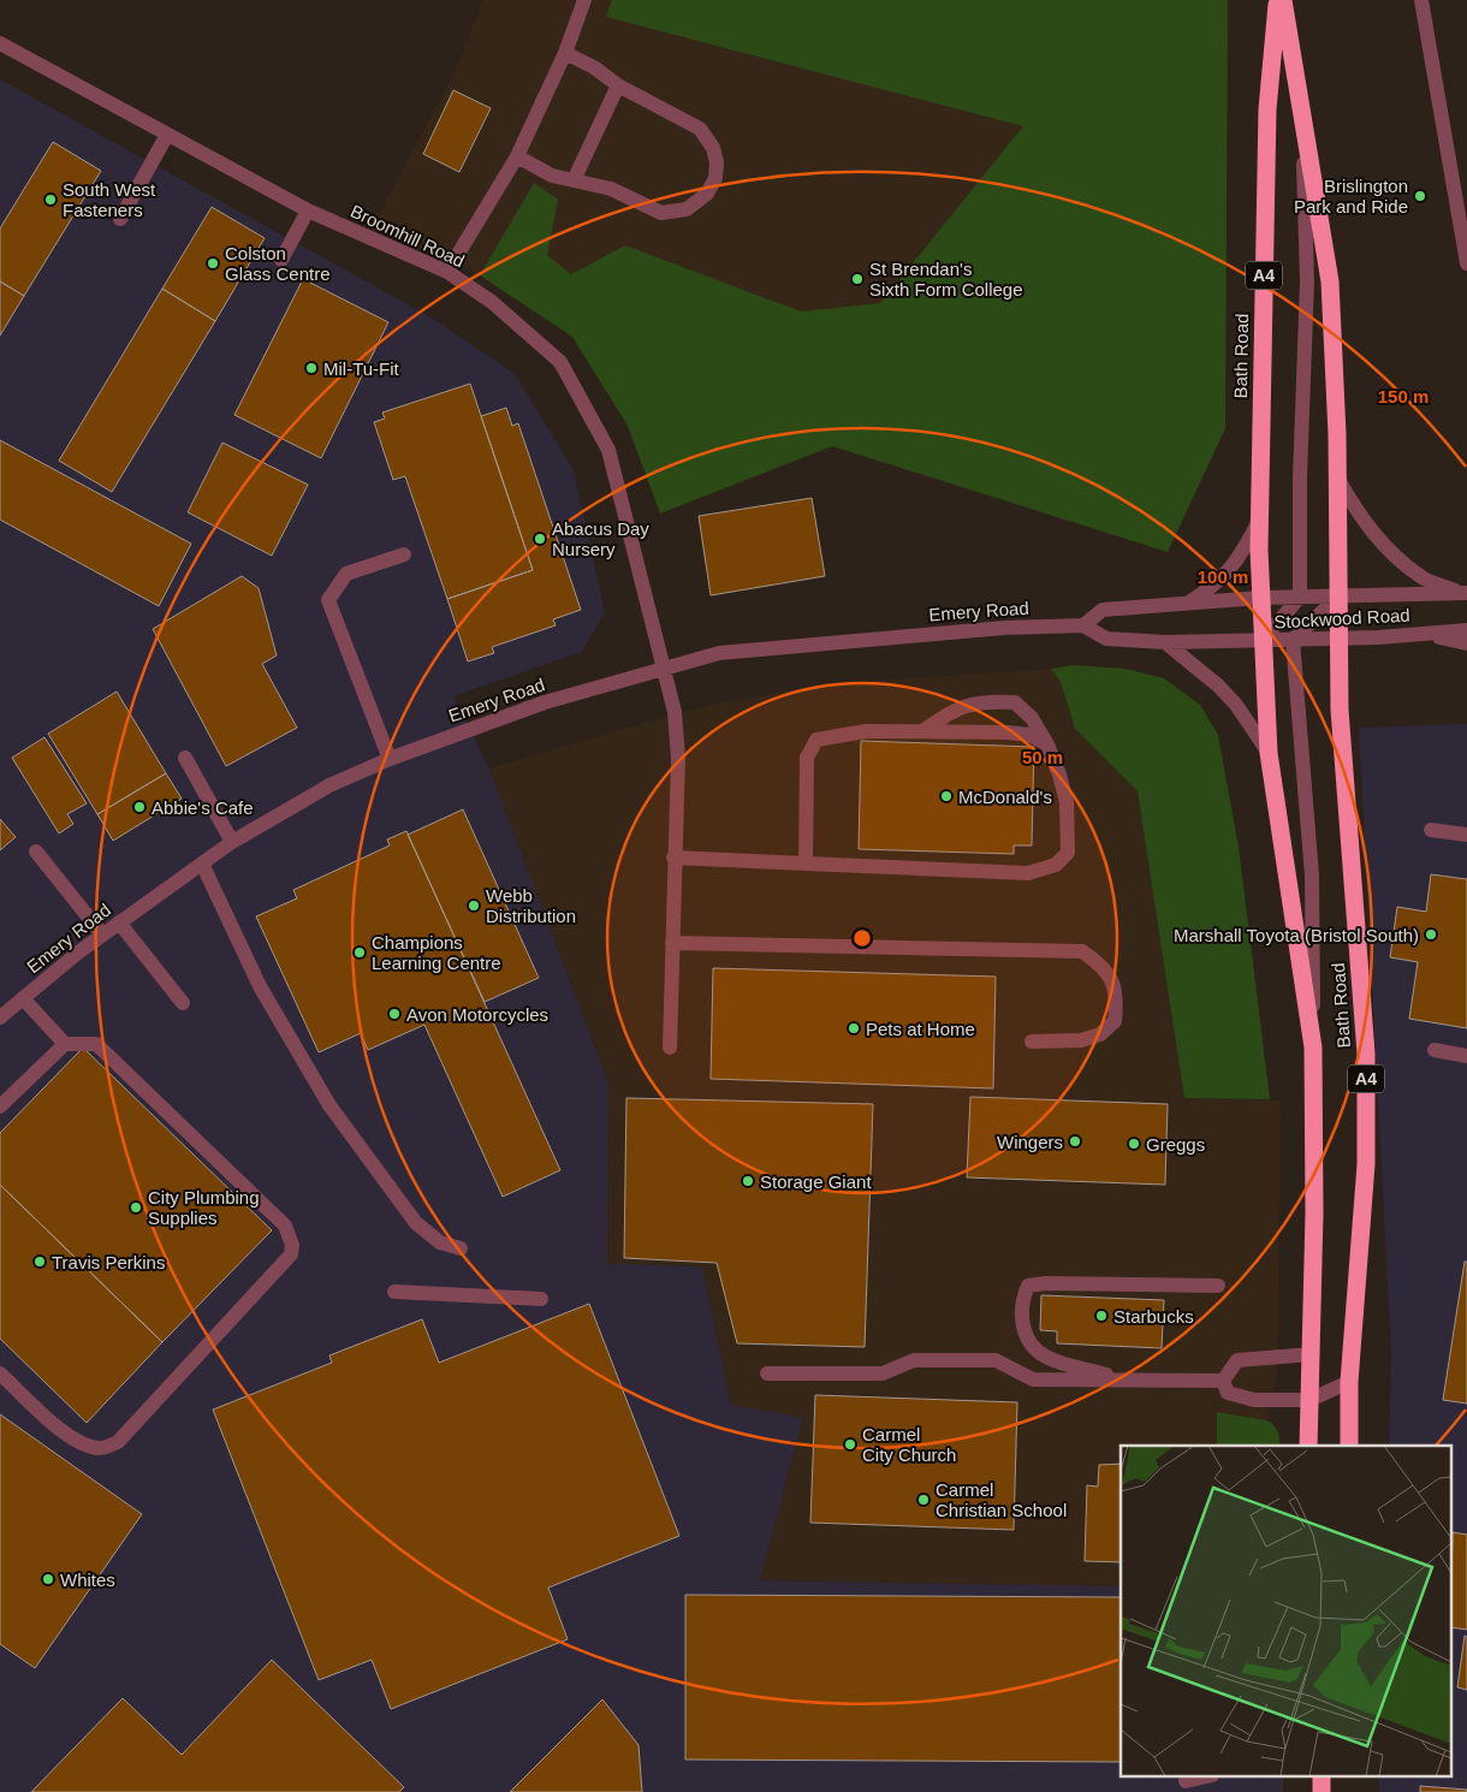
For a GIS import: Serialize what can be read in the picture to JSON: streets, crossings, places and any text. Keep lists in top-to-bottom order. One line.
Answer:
{"streets":{"highway":["A4","Bath Road"],"street":["Broomhill Road","Emery Road","Stockwood Road"]},"crossings":[["Broomhill Road","Emery Road"],["Bath Road","Emery Road"],["Bath Road","Stockwood Road"],["Emery Road","Stockwood Road"]],"places":["Brislington Park and Ride","South West Fasteners","Colston Glass Centre","St Brendan's Sixth Form College","Mil-Tu-Fit","Abacus Day Nursery","McDonald's","Abbie's Cafe","Webb Distribution","Marshall Toyota (Bristol South)","Champions Learning Centre","Avon Motorcycles","Pets at Home","Wingers","Greggs","Storage Giant","City Plumbing Supplies","Travis Perkins","Starbucks","Carmel City Church","Carmel Christian School","Whites"],"rings":["150 m","100 m","50 m"]}
